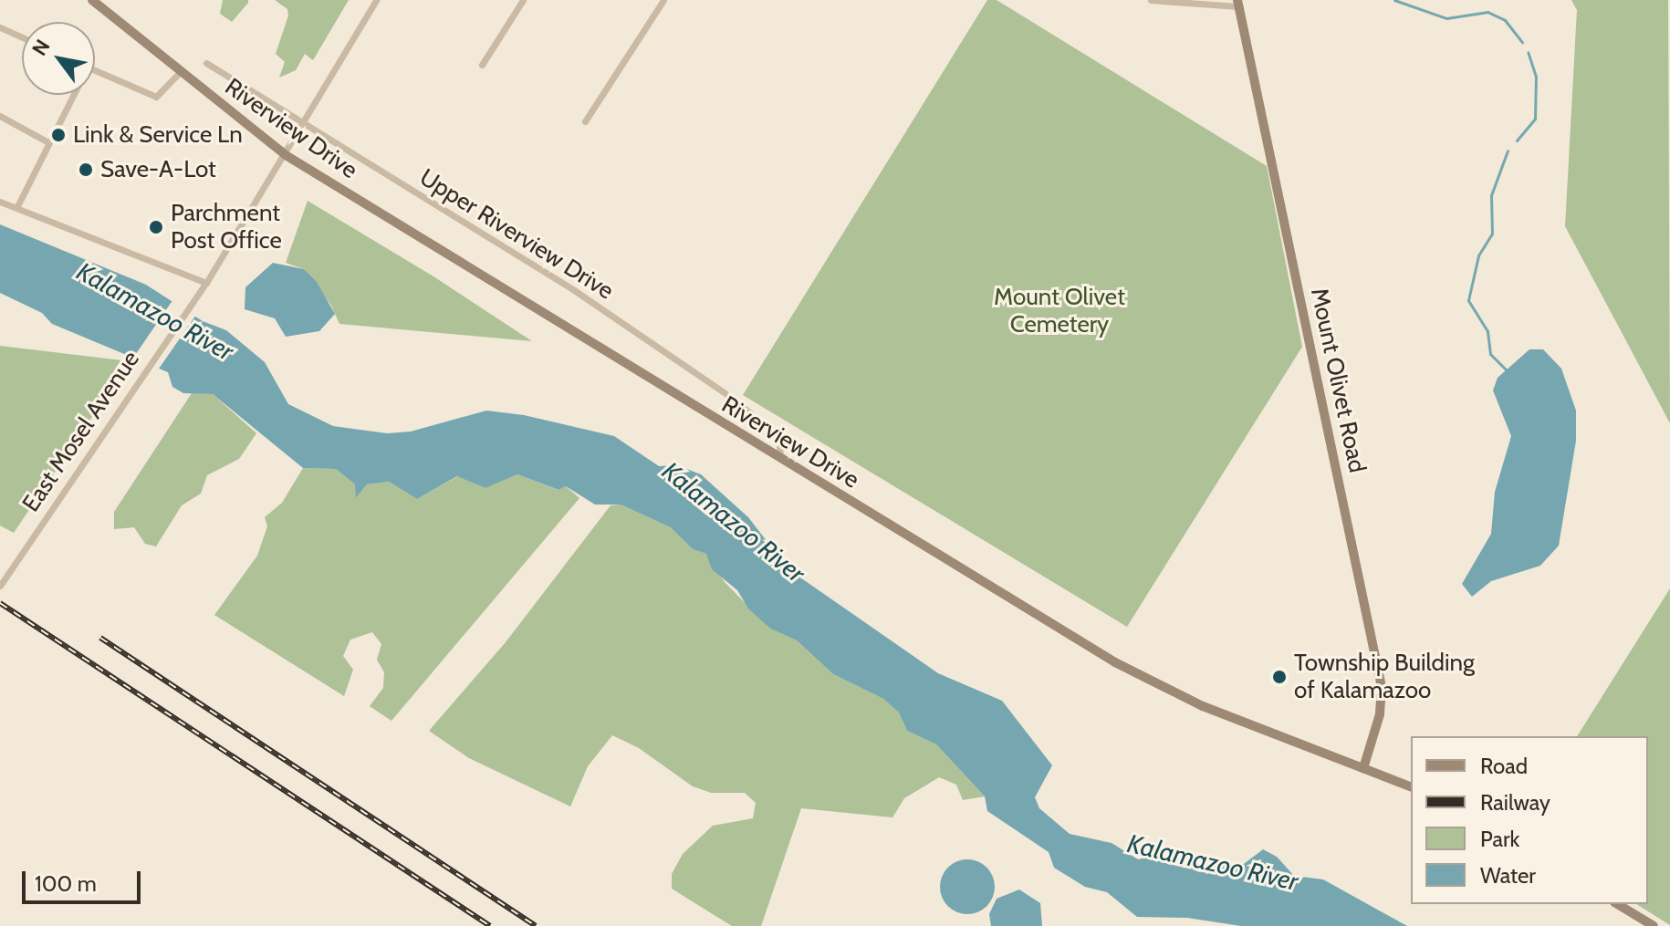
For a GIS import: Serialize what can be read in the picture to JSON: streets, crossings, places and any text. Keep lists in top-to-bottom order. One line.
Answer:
{"streets":{"street":["Riverview Drive","Upper Riverview Drive","Mount Olivet Road","East Mosel Avenue"]},"crossings":[["Riverview Drive","Upper Riverview Drive"],["Riverview Drive","Mount Olivet Road"],["Riverview Drive","East Mosel Avenue"],["Upper Riverview Drive","East Mosel Avenue"]],"water":["Kalamazoo River"],"parks":["Mount Olivet Cemetery"],"places":["Link & Service Ln","Save-A-Lot","Parchment Post Office","Township Building of Kalamazoo"],"legend":["Road","Railway","Park","Water"],"scale_bar":"100 m","north":"top left"}
